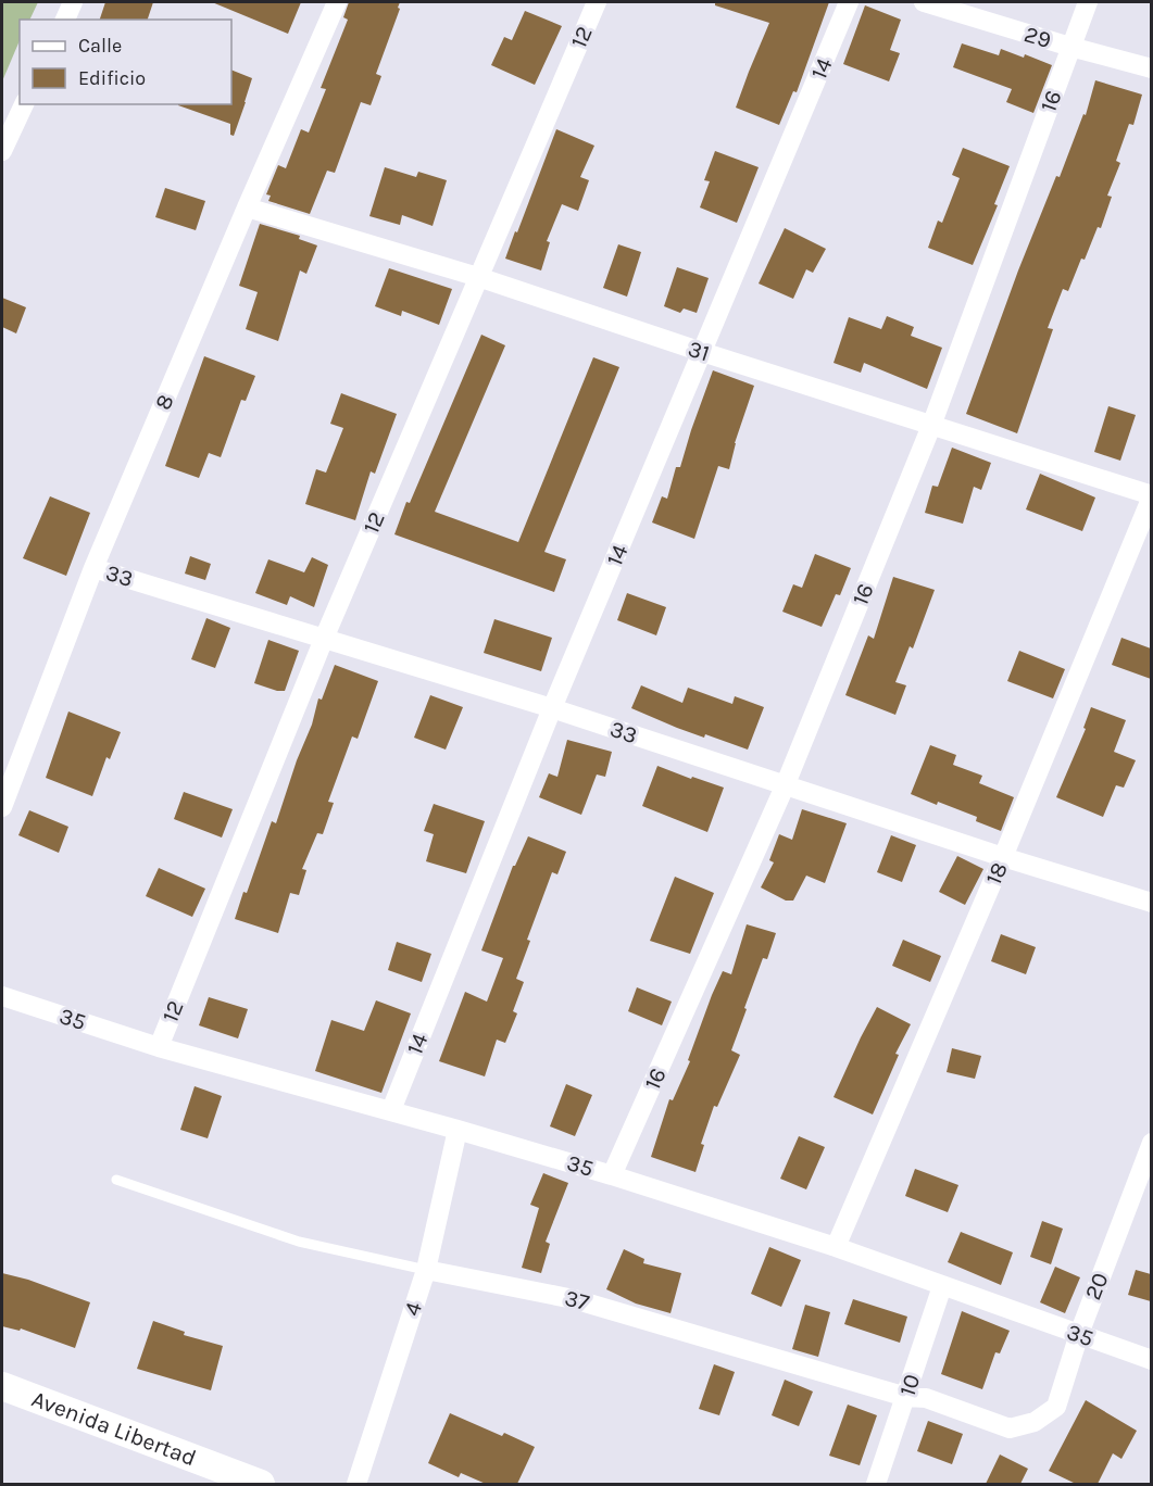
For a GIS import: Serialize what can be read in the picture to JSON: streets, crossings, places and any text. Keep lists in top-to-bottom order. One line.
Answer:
{"streets":{"main road":["Avenida Libertad"],"street":["12","29","14","16","31","8","33","18","35","20","37","4","10"]},"crossings":[["12","31"],["12","33"],["12","35"],["29","16"],["14","31"],["14","33"],["14","35"],["16","31"],["16","33"],["16","35"],["31","8"],["31","18"],["8","33"],["33","18"],["18","35"],["35","20"],["35","4"],["35","10"],["20","37"],["37","4"],["37","10"]],"legend":["Calle","Edificio"]}
